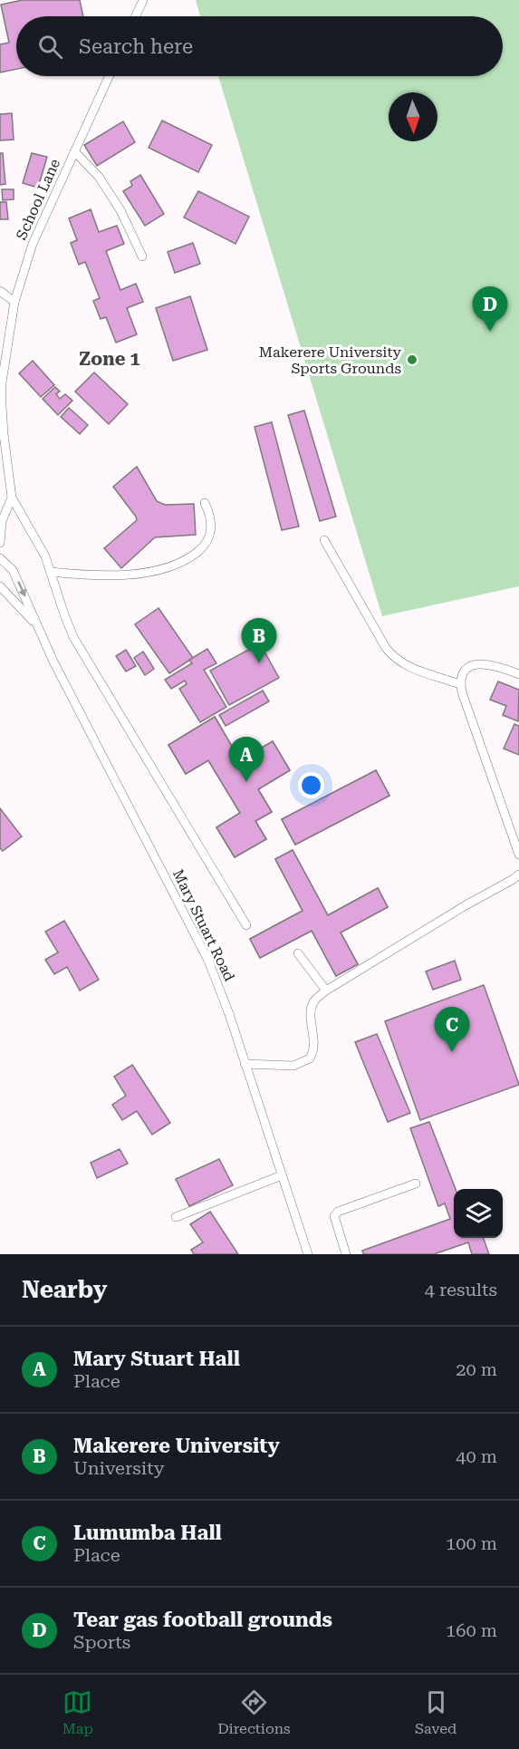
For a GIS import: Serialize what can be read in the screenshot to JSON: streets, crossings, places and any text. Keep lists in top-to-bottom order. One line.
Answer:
{"streets":{"lane":["School Lane","Mary Stuart Road"]},"districts":["Zone 1"],"places":["Makerere University Sports Grounds"],"north":"bottom","page":{"search":"Search here","pins":["D","B","A","C"],"heading":["Nearby","4 results"],"list":[{"mark":"A","name":"Mary Stuart Hall","note":"Place","value":"20 m"},{"mark":"B","name":"Makerere University","note":"University","value":"40 m"},{"mark":"C","name":"Lumumba Hall","note":"Place","value":"100 m"},{"mark":"D","name":"Tear gas football grounds","note":"Sports","value":"160 m"}],"nav":["Map","Directions","Saved"]}}
